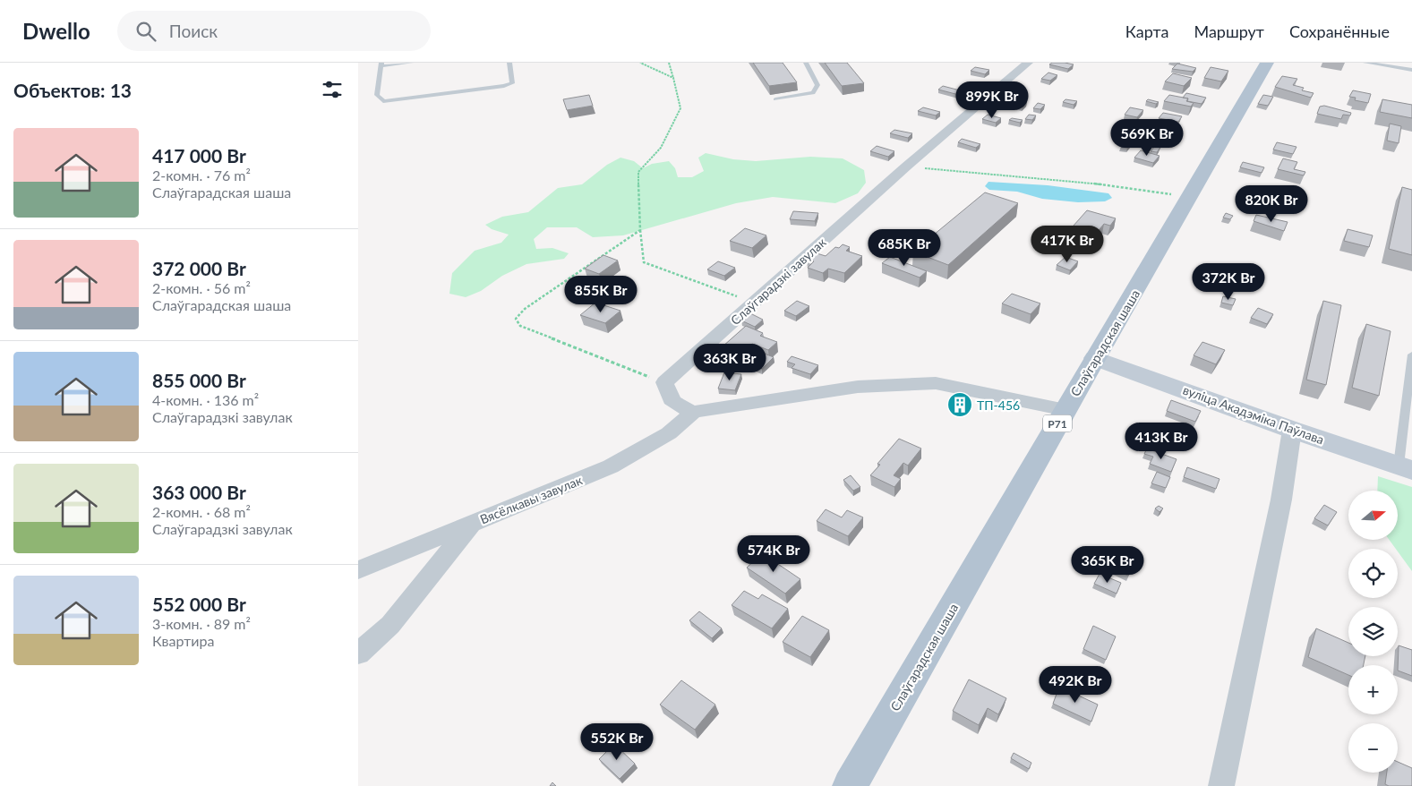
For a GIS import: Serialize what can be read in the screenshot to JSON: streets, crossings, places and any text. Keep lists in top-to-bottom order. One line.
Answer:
{"streets":{"main road":["Слаўгарадская шаша","вуліца Акадэміка Паўлава","Р71"],"street":["Слаўгарадзкі завулак","Вясёлкавы завулак"]},"crossings":[["Слаўгарадская шаша","вуліца Акадэміка Паўлава"]],"places":{"building":["ТП-456"]},"north":"right","page":{"header":"Dwello","search":"Поиск","nav":["Карта","Маршрут","Сохранённые"],"heading":"Объектов: 13","price":["899K Br","569K Br","820K Br","417K Br","685K Br","372K Br","855K Br","363K Br","413K Br","574K Br","365K Br","492K Br","552K Br"],"list":[{"name":"417 000 Br","note":"2-комн. · 76 m² · Слаўгарадская шаша"},{"name":"372 000 Br","note":"2-комн. · 56 m² · Слаўгарадская шаша"},{"name":"855 000 Br","note":"4-комн. · 136 m² · Слаўгарадзкі завулак"},{"name":"363 000 Br","note":"2-комн. · 68 m² · Слаўгарадзкі завулак"},{"name":"552 000 Br","note":"3-комн. · 89 m² · Квартира"}],"map_buttons":["+","−"]}}
